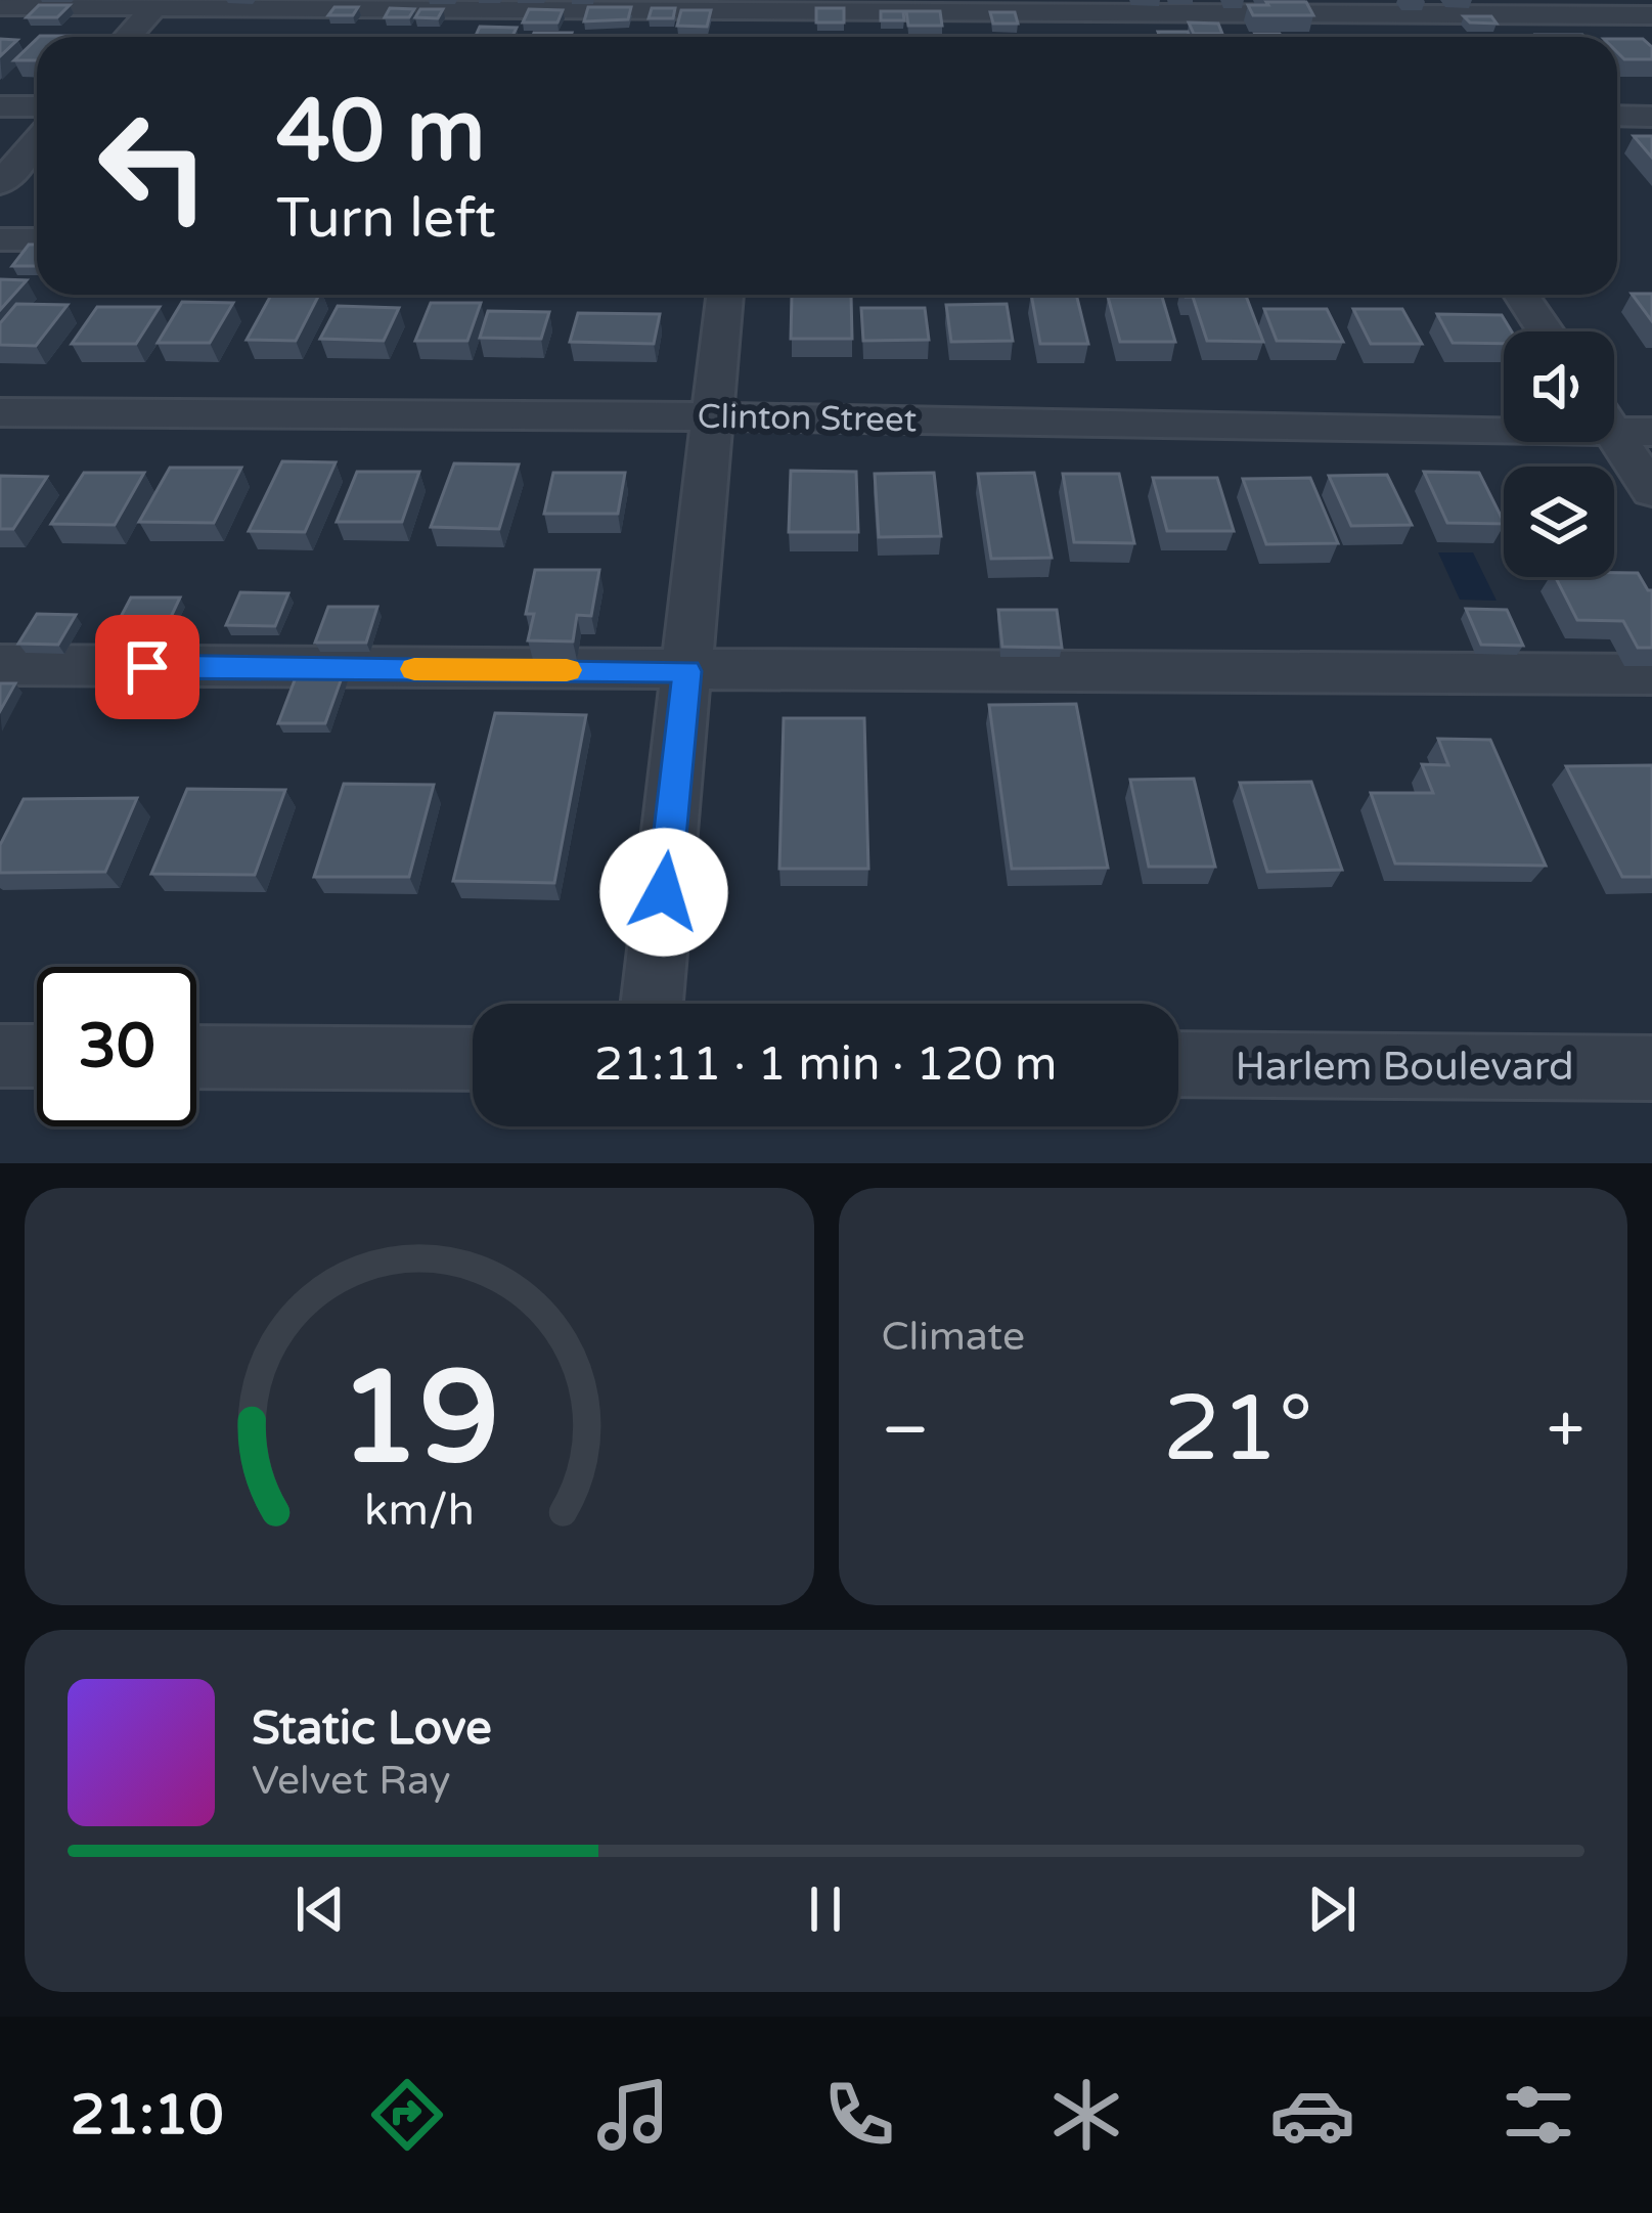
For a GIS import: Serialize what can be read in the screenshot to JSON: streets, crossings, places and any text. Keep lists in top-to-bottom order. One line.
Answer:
{"streets":{"street":["Clinton Street","Harlem Boulevard"]},"page":{"turn":["40 m","Turn left"],"limit":"30","trip":"21:11 · 1 min · 120 m","tile":"Climate","heat":["−","21°","+"],"song":["Static Love","Velvet Ray"],"tabs":"21:10","gauge":["19","km/h"]}}
